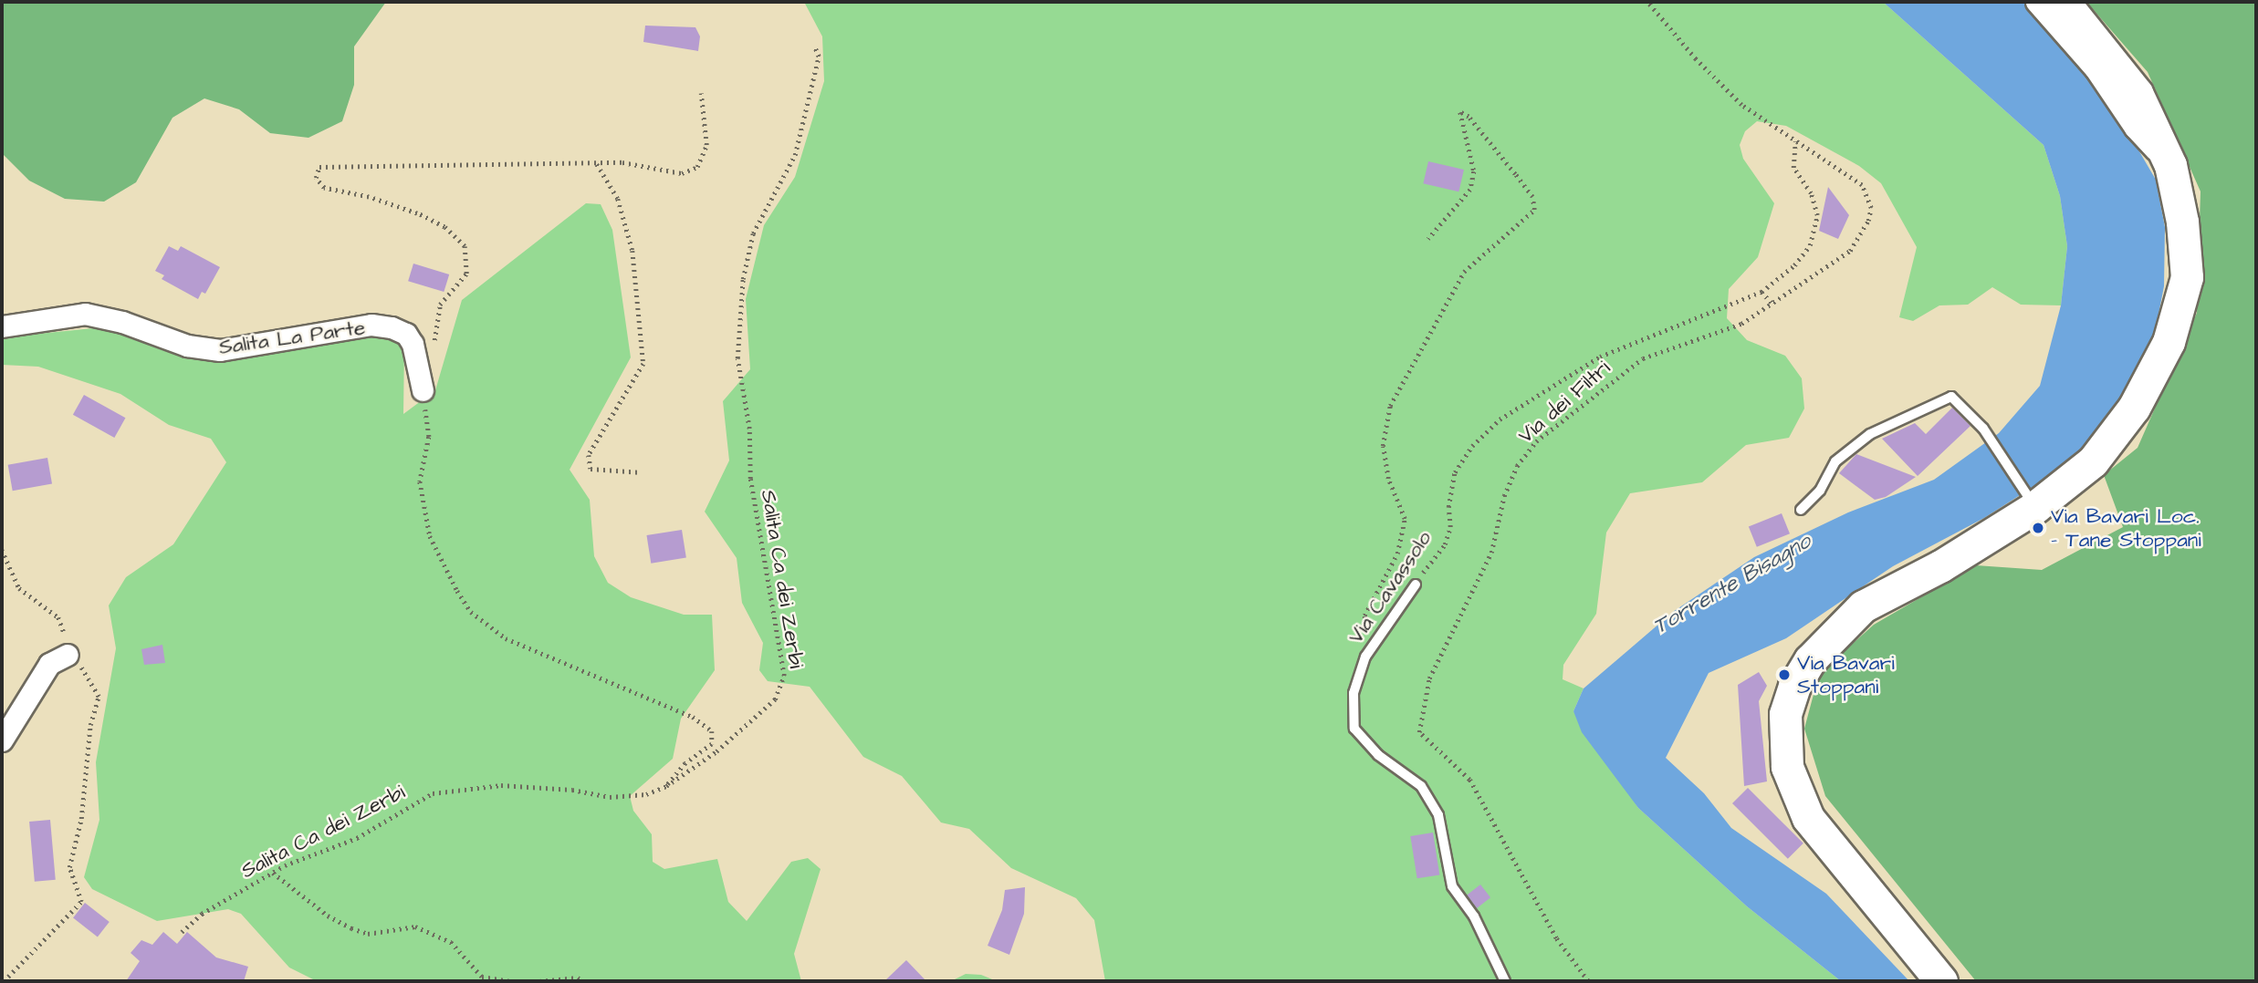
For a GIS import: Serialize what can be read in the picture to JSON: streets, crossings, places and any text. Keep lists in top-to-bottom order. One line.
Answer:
{"streets":{"street":["Salita La Parte"],"lane":["Via Cavassolo"],"path":["Via dei Filtri","Salita Ca dei Zerbi"]},"crossings":[["Via dei Filtri","Via Cavassolo"]],"water":["Torrente Bisagno"],"places":["Via Bavari Loc. - Tane Stoppani","Via Bavari Stoppani"]}
